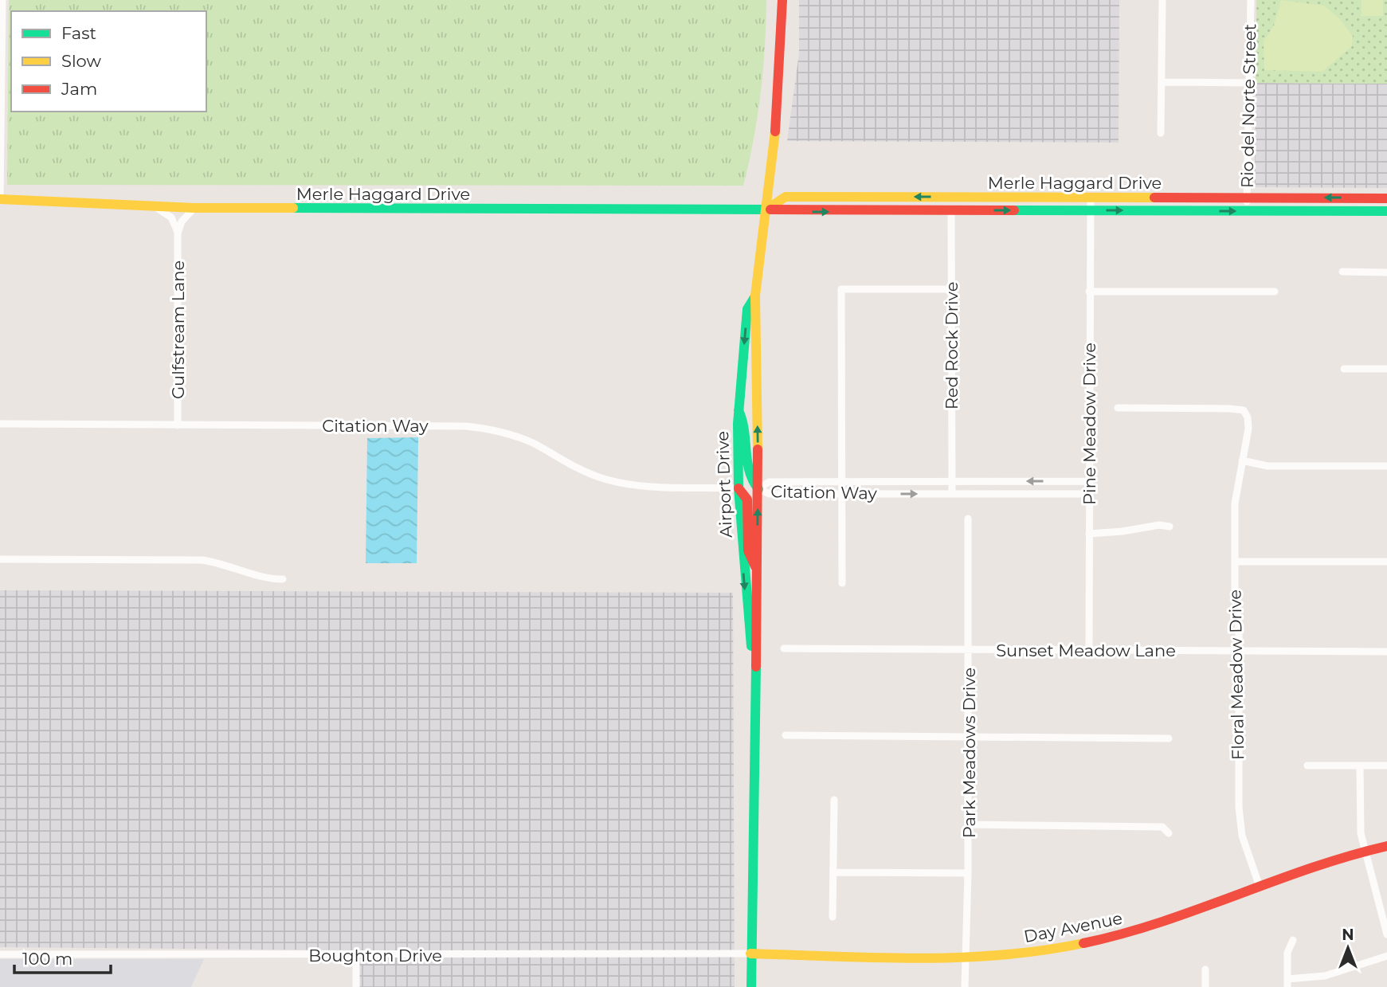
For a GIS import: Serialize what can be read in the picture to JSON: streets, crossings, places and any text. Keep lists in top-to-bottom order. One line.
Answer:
{"streets":{"main road":["Merle Haggard Drive","Airport Drive","Day Avenue"],"street":["Rio del Norte Street","Gulfstream Lane","Red Rock Drive","Pine Meadow Drive","Citation Way","Sunset Meadow Lane","Floral Meadow Drive","Park Meadows Drive","Boughton Drive"]},"crossings":[["Rio del Norte Street","Merle Haggard Drive"],["Merle Haggard Drive","Red Rock Drive"],["Merle Haggard Drive","Pine Meadow Drive"],["Merle Haggard Drive","Airport Drive"],["Gulfstream Lane","Citation Way"],["Red Rock Drive","Citation Way"],["Pine Meadow Drive","Citation Way"],["Pine Meadow Drive","Sunset Meadow Lane"],["Citation Way","Airport Drive"],["Airport Drive","Day Avenue"],["Airport Drive","Boughton Drive"],["Sunset Meadow Lane","Floral Meadow Drive"],["Sunset Meadow Lane","Park Meadows Drive"],["Floral Meadow Drive","Day Avenue"],["Park Meadows Drive","Day Avenue"],["Day Avenue","Boughton Drive"]],"legend":["Fast","Slow","Jam"],"scale_bar":"100 m","north":"top"}
